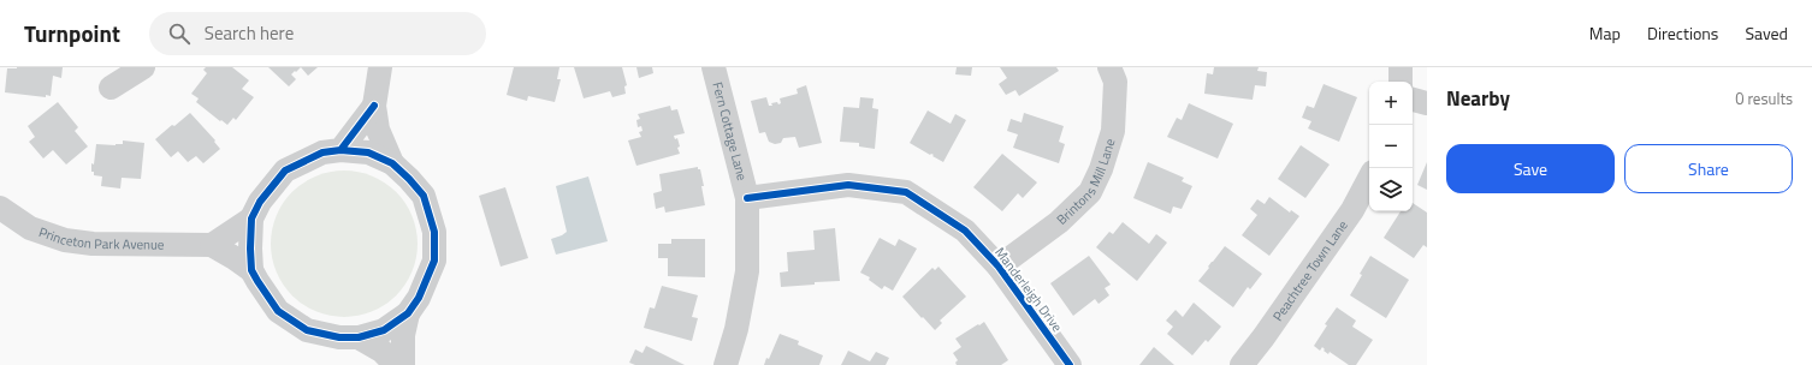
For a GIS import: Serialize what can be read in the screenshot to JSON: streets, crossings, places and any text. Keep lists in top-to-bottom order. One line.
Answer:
{"streets":{"street":["Fern Cottage Lane","Brintons Mill Lane","Princeton Park Avenue","Peachtree Town Lane","Manderleigh Drive"]},"crossings":[["Fern Cottage Lane","Manderleigh Drive"],["Brintons Mill Lane","Manderleigh Drive"]],"page":{"header":"Turnpoint","search":"Search here","nav":["Map","Directions","Saved"],"heading":["Nearby","0 results"],"map_buttons":["+","−"],"buttons":["Save","Share"]}}
